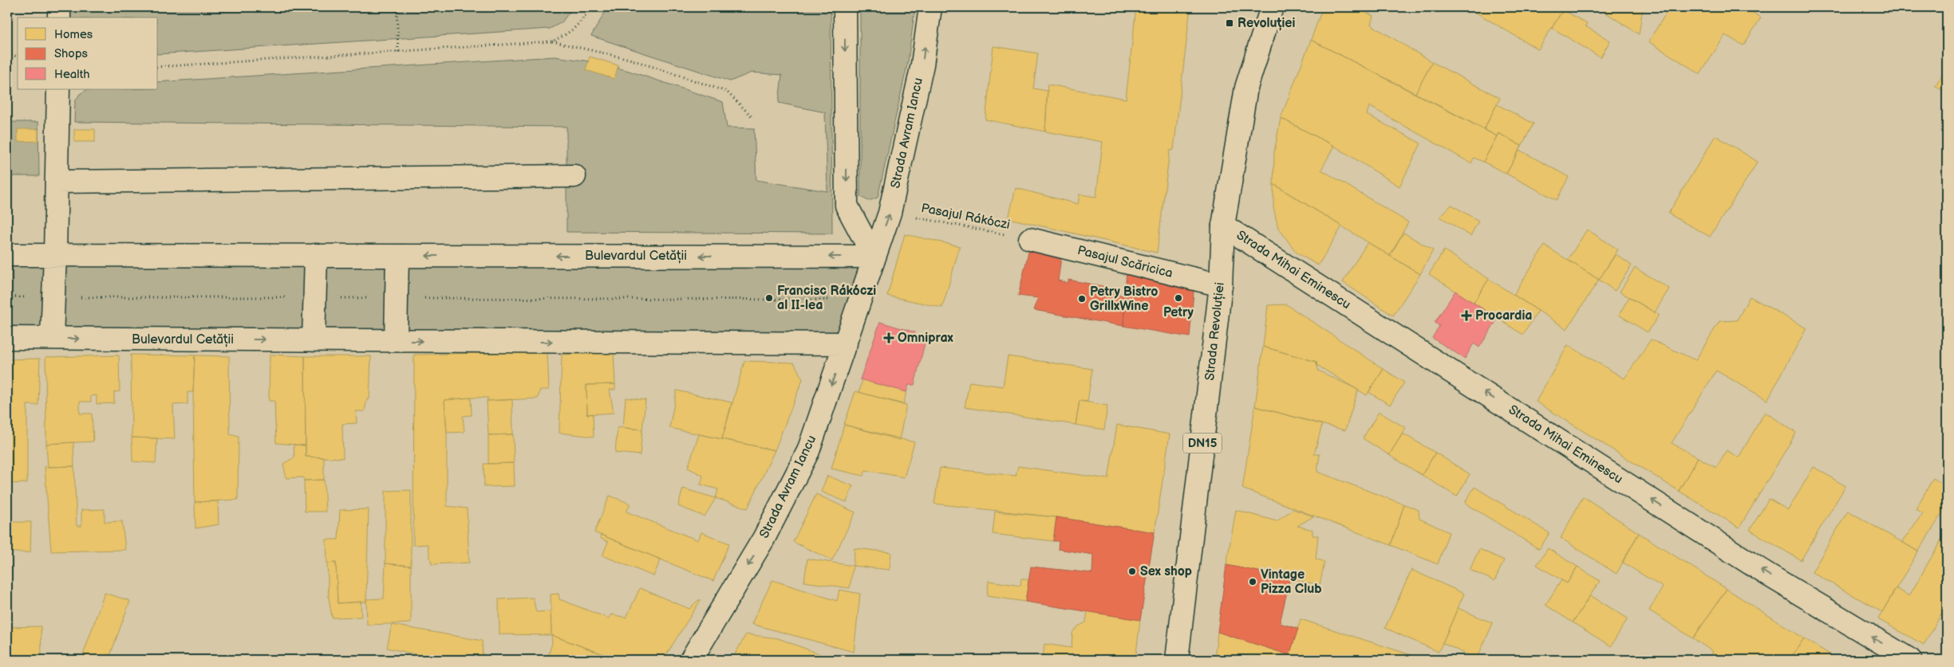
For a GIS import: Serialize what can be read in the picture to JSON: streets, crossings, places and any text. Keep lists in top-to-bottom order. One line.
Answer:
{"streets":{"street":["Strada Avram Iancu","Bulevardul Cetății","Pasajul Scăricica","Strada Mihai Eminescu","Strada Revoluției","DN15"],"path":["Pasajul Rákóczi"]},"crossings":[["Strada Avram Iancu","Bulevardul Cetății"],["Pasajul Rákóczi","Pasajul Scăricica"],["Pasajul Scăricica","Strada Revoluției"],["Strada Mihai Eminescu","Strada Revoluției"]],"one_way":["Strada Mihai Eminescu"],"places":{"transit":["Revoluției"],"other":["Francisc Rákóczi al II-lea","Petry","Petry Bistro GrillxWine","Sex shop","Vintage Pizza Club"],"health":["Procardia","Omniprax"]},"legend":["Homes","Shops","Health"]}
